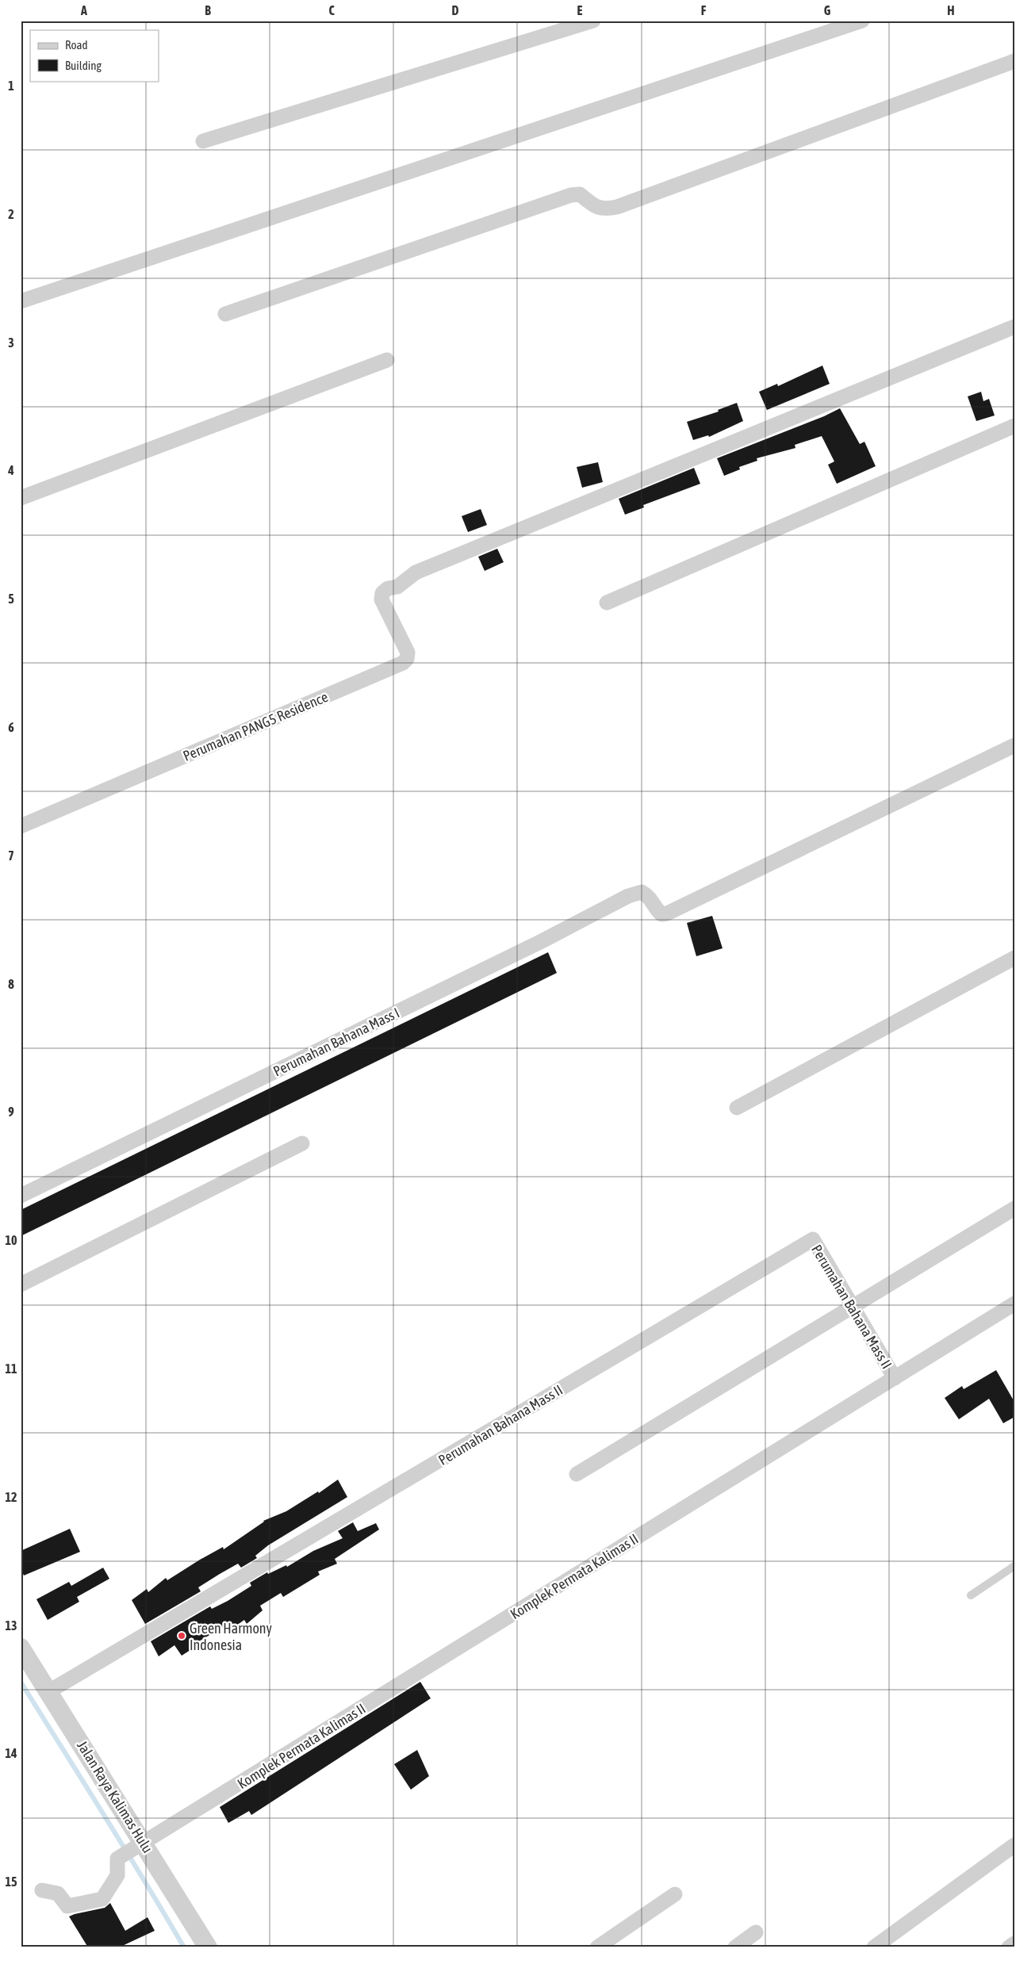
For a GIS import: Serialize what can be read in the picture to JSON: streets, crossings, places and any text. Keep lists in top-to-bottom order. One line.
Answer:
{"streets":{"street":["Perumahan PANG5 Residence","Perumahan Bahana Mass I","Perumahan Bahana Mass II","Komplek Permata Kalimas II","Jalan Raya Kalimas Hulu"]},"crossings":[["Perumahan Bahana Mass II","Komplek Permata Kalimas II"],["Perumahan Bahana Mass II","Jalan Raya Kalimas Hulu"],["Komplek Permata Kalimas II","Jalan Raya Kalimas Hulu"]],"places":["Green Harmony Indonesia"],"legend":["Road","Building"],"grid":{"columns":["A","B","C","D","E","F","G","H"],"rows":["1","2","3","4","5","6","7","8","9","10","11","12","13","14","15"]}}
